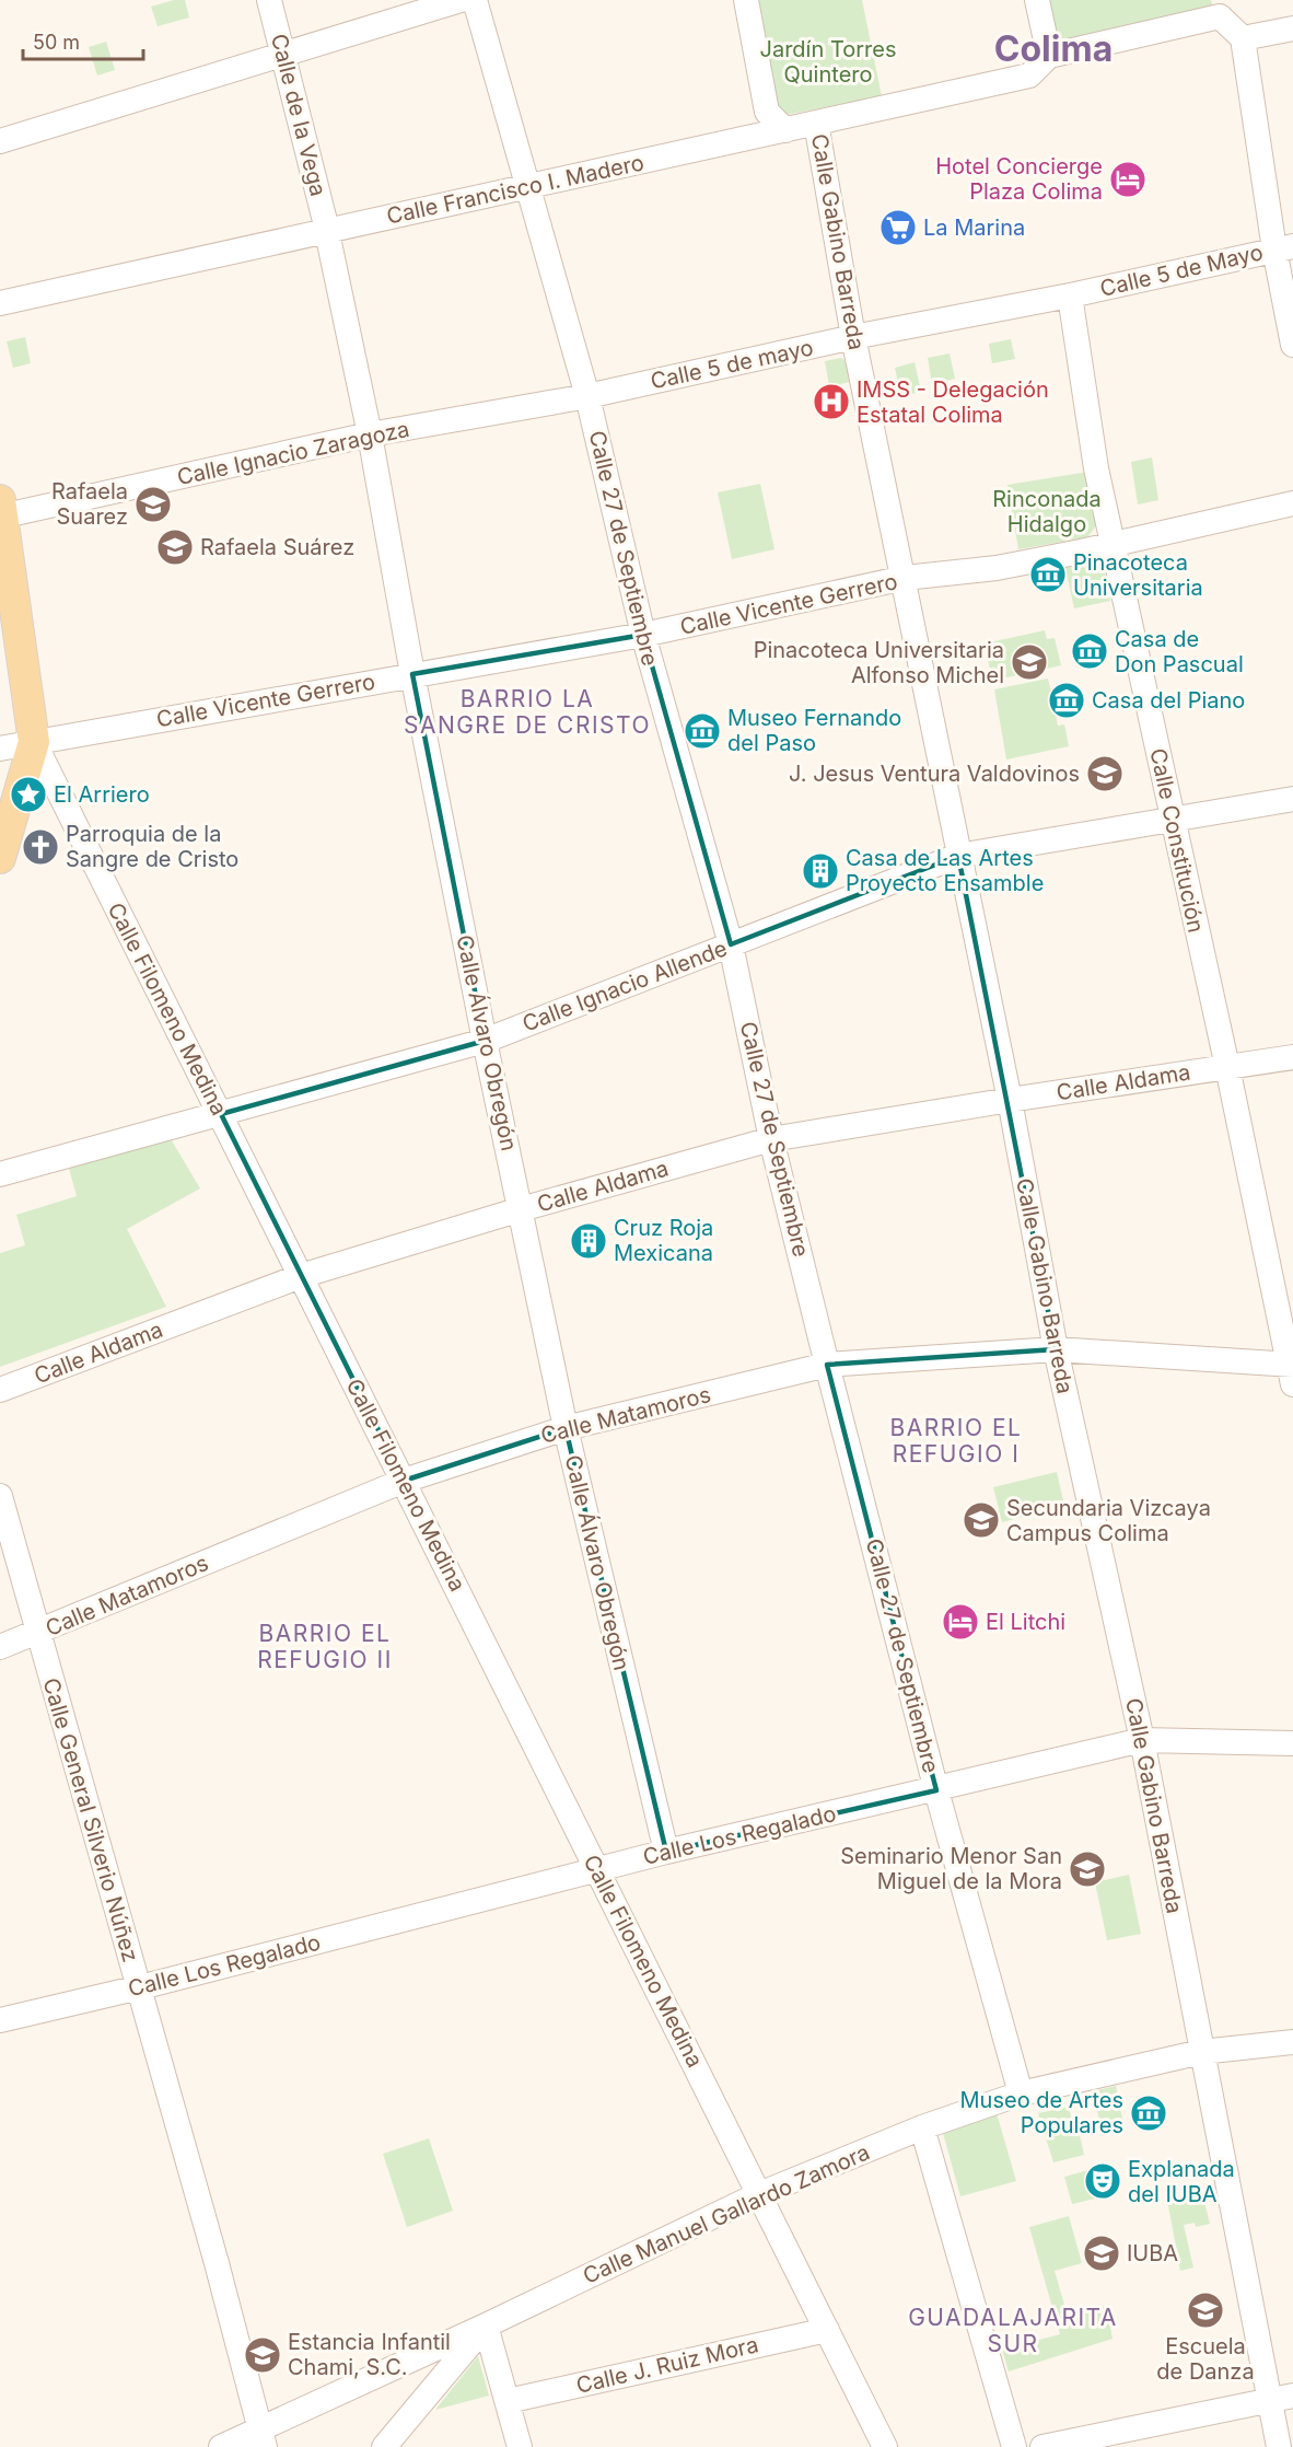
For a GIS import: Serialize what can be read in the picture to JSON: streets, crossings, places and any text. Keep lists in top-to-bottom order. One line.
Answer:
{"streets":{"main road":["Calle Filomeno Medina"],"street":["Calle de la Vega","Calle Francisco I. Madero","Calle Gabino Barreda","Calle 5 de Mayo","Calle 5 de mayo","Calle Ignacio Zaragoza","Calle 27 de Septiembre","Calle Vicente Gerrero","Calle Constitución","Calle Ignacio Allende","Calle Álvaro Obregón","Calle Aldama","Calle Matamoros","Calle General Silverio Núñez","Calle Los Regalado","Calle Manuel Gallardo Zamora","Calle J. Ruiz Mora"]},"crossings":[["Calle de la Vega","Calle Francisco I. Madero"],["Calle de la Vega","Calle Álvaro Obregón"],["Calle Francisco I. Madero","Calle Gabino Barreda"],["Calle Francisco I. Madero","Calle 27 de Septiembre"],["Calle Francisco I. Madero","Calle Álvaro Obregón"],["Calle Gabino Barreda","Calle 5 de mayo"],["Calle Gabino Barreda","Calle Vicente Gerrero"],["Calle Gabino Barreda","Calle Ignacio Allende"],["Calle Gabino Barreda","Calle Aldama"],["Calle Gabino Barreda","Calle Matamoros"],["Calle Gabino Barreda","Calle Los Regalado"],["Calle Gabino Barreda","Calle Manuel Gallardo Zamora"],["Calle 5 de Mayo","Calle 5 de mayo"],["Calle 5 de Mayo","Calle Constitución"],["Calle 5 de mayo","Calle Ignacio Zaragoza"],["Calle 5 de mayo","Calle 27 de Septiembre"],["Calle 5 de mayo","Calle Constitución"],["Calle Ignacio Zaragoza","Calle 27 de Septiembre"],["Calle Ignacio Zaragoza","Calle Filomeno Medina"],["Calle Ignacio Zaragoza","Calle Álvaro Obregón"],["Calle 27 de Septiembre","Calle Vicente Gerrero"],["Calle 27 de Septiembre","Calle Ignacio Allende"],["Calle 27 de Septiembre","Calle Aldama"],["Calle 27 de Septiembre","Calle Matamoros"],["Calle 27 de Septiembre","Calle Los Regalado"],["Calle 27 de Septiembre","Calle Manuel Gallardo Zamora"],["Calle Vicente Gerrero","Calle Constitución"],["Calle Vicente Gerrero","Calle Filomeno Medina"],["Calle Vicente Gerrero","Calle Álvaro Obregón"],["Calle Constitución","Calle Ignacio Allende"],["Calle Constitución","Calle Aldama"],["Calle Constitución","Calle Matamoros"],["Calle Ignacio Allende","Calle Filomeno Medina"],["Calle Ignacio Allende","Calle Álvaro Obregón"],["Calle Filomeno Medina","Calle Aldama"],["Calle Filomeno Medina","Calle Matamoros"],["Calle Filomeno Medina","Calle Los Regalado"],["Calle Filomeno Medina","Calle Manuel Gallardo Zamora"],["Calle Filomeno Medina","Calle J. Ruiz Mora"],["Calle Álvaro Obregón","Calle Aldama"],["Calle Álvaro Obregón","Calle Matamoros"],["Calle Álvaro Obregón","Calle Los Regalado"],["Calle Matamoros","Calle General Silverio Núñez"],["Calle General Silverio Núñez","Calle Los Regalado"],["Calle General Silverio Núñez","Calle Manuel Gallardo Zamora"]],"districts":["Colima","BARRIO LA SANGRE DE CRISTO","BARRIO EL REFUGIO I","BARRIO EL REFUGIO II","GUADALAJARITA SUR"],"parks":["Jardín Torres Quintero","Rinconada Hidalgo"],"places":{"hotel":["Hotel Concierge Plaza Colima","El Litchi"],"supermarket":["La Marina"],"hospital":["IMSS - Delegación Estatal Colima"],"school or university":["Rafaela Suarez","Rafaela Suárez","Pinacoteca Universitaria Alfonso Michel","J. Jesus Ventura Valdovinos","Secundaria Vizcaya Campus Colima","Seminario Menor San Miguel de la Mora","IUBA","Escuela de Danza","Estancia Infantil Chami, S.C."],"museum":["Pinacoteca Universitaria","Casa de Don Pascual","Casa del Piano","Museo Fernando del Paso","Museo de Artes Populares"],"place":["El Arriero"],"church":["Parroquia de la Sangre de Cristo"],"building":["Casa de Las Artes Proyecto Ensamble","Cruz Roja Mexicana"],"theatre":["Explanada del IUBA"]},"scale_bar":"50 m"}
